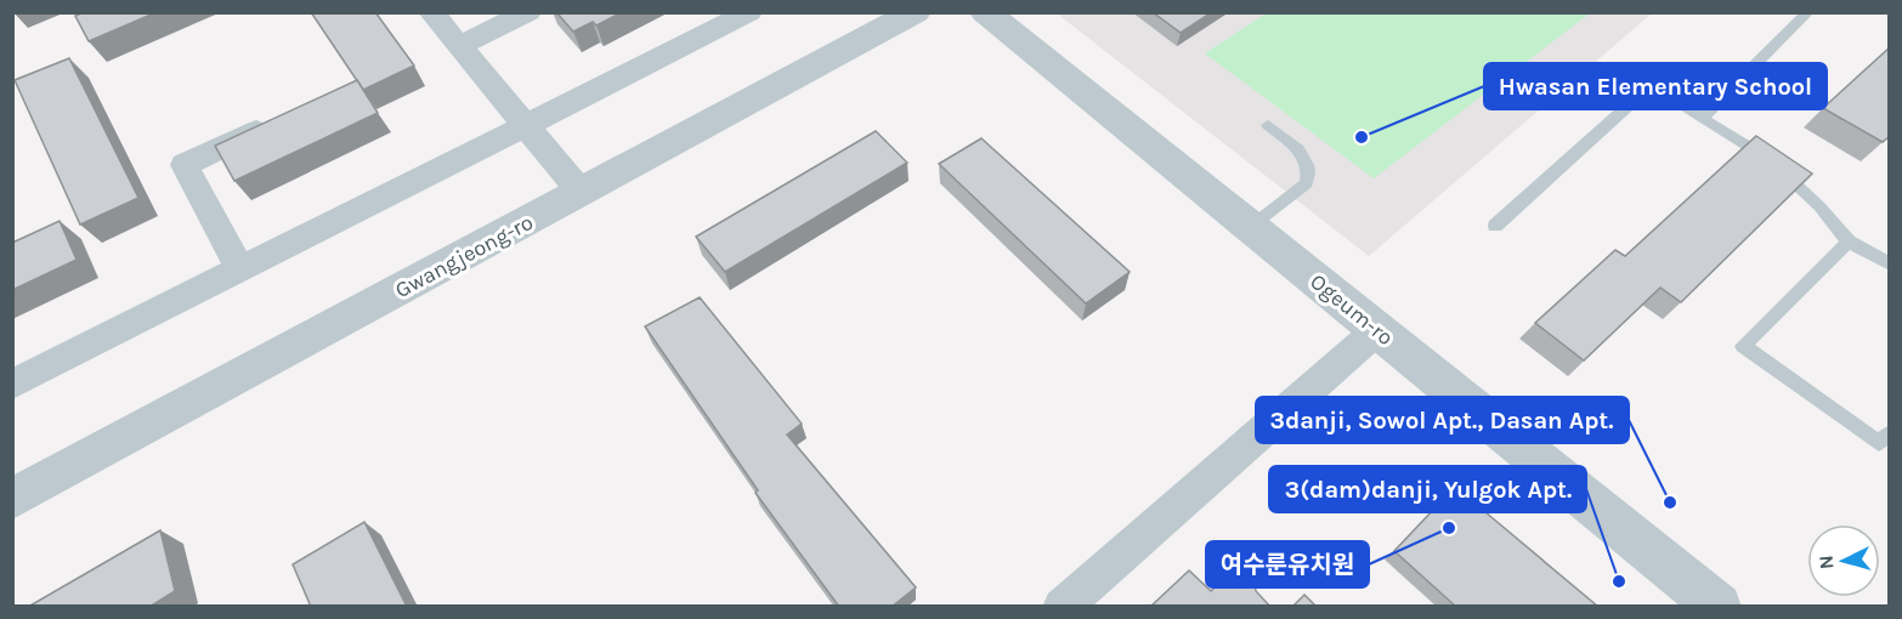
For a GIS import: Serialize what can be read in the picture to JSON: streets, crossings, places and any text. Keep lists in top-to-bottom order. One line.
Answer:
{"streets":{"street":["Gwangjeong-ro","Ogeum-ro"]},"places":["Hwasan Elementary School","3danji, Sowol Apt., Dasan Apt.","여수룬유치원","3(dam)danji, Yulgok Apt."],"north":"left"}
